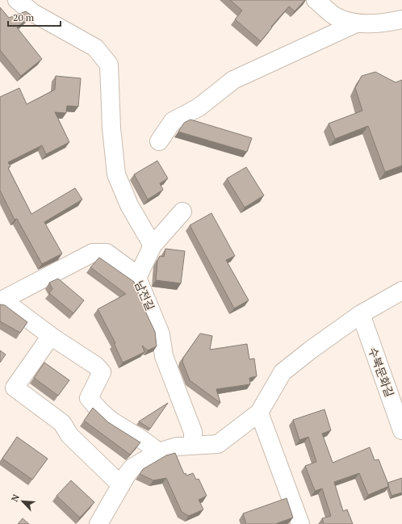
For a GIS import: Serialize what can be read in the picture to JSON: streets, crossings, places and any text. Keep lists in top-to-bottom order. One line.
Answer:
{"streets":{"street":["남전길","수북문화길"]},"scale_bar":"20 m","north":"top left"}
